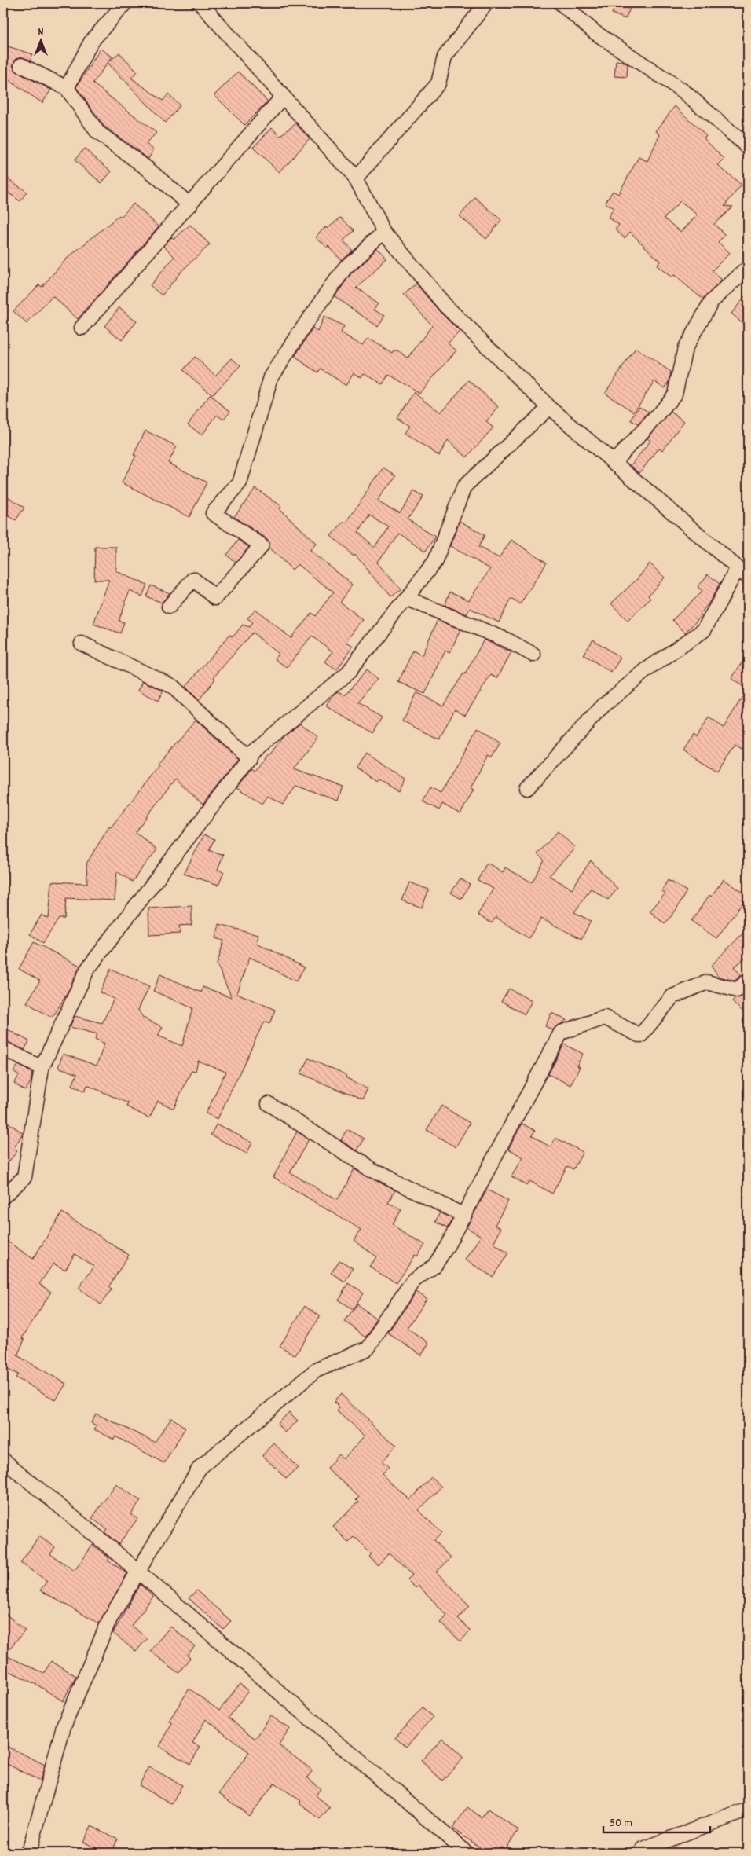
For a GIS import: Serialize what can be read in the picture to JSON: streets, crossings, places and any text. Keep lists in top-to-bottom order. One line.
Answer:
{"scale_bar":"50 m","north":"top"}
